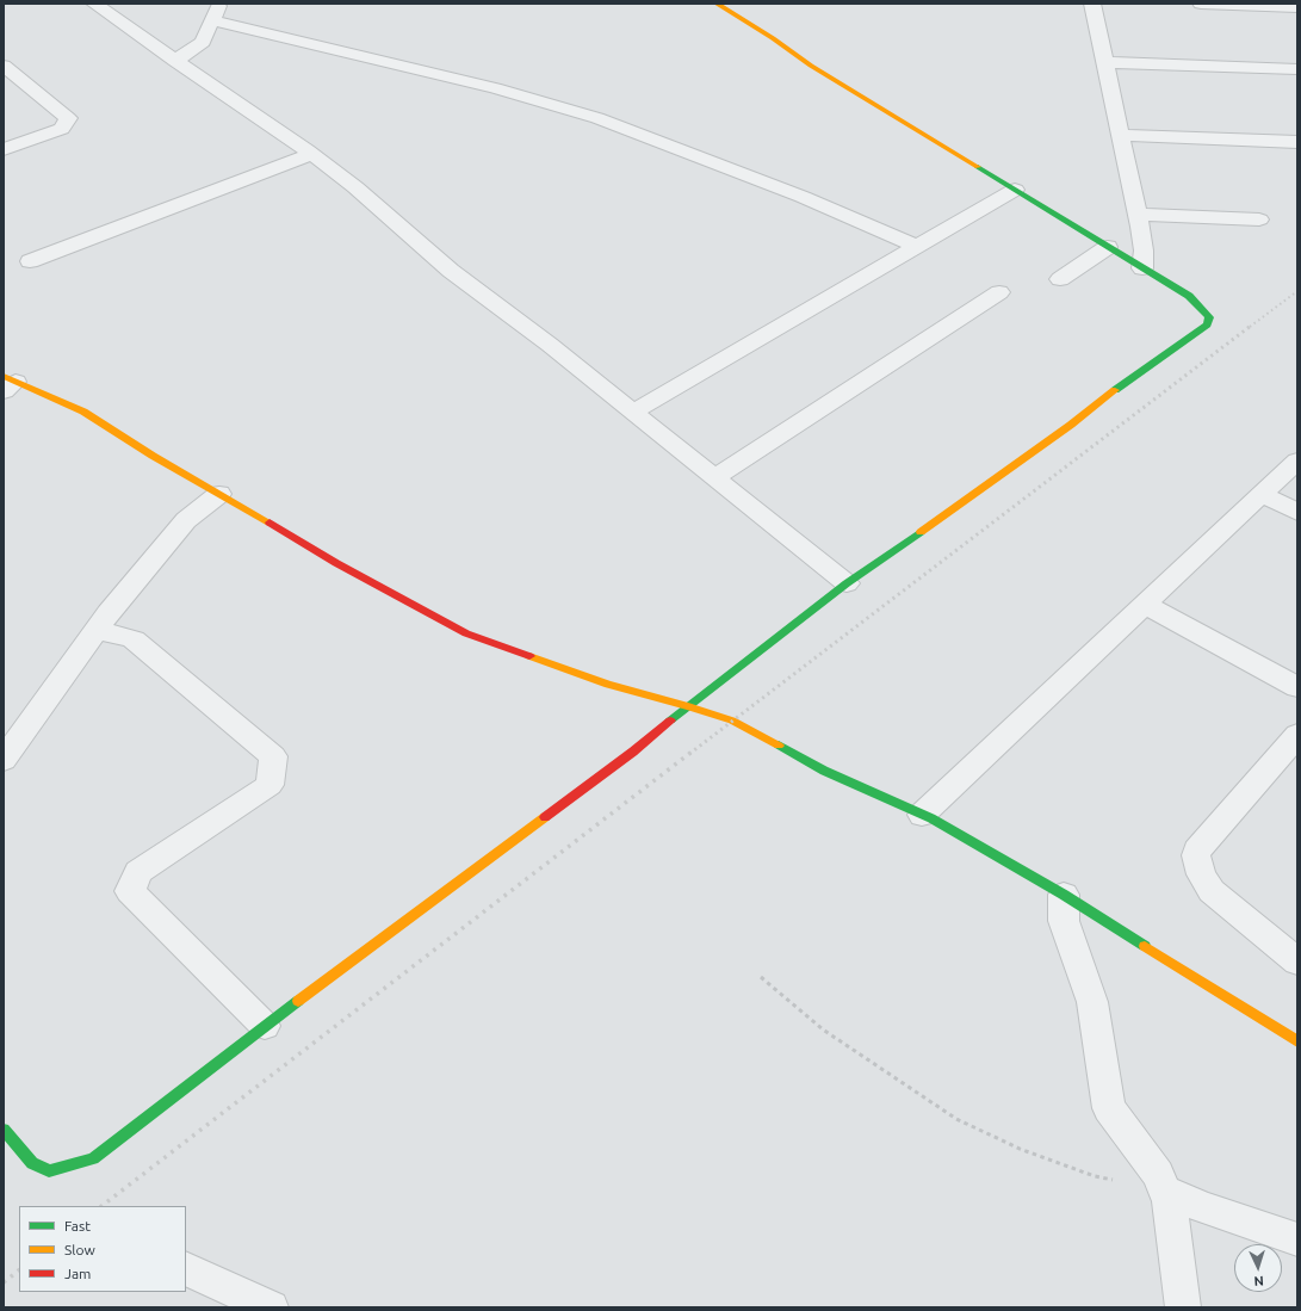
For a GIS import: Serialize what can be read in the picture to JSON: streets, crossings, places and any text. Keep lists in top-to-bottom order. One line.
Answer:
{"legend":["Fast","Slow","Jam"],"north":"bottom"}
